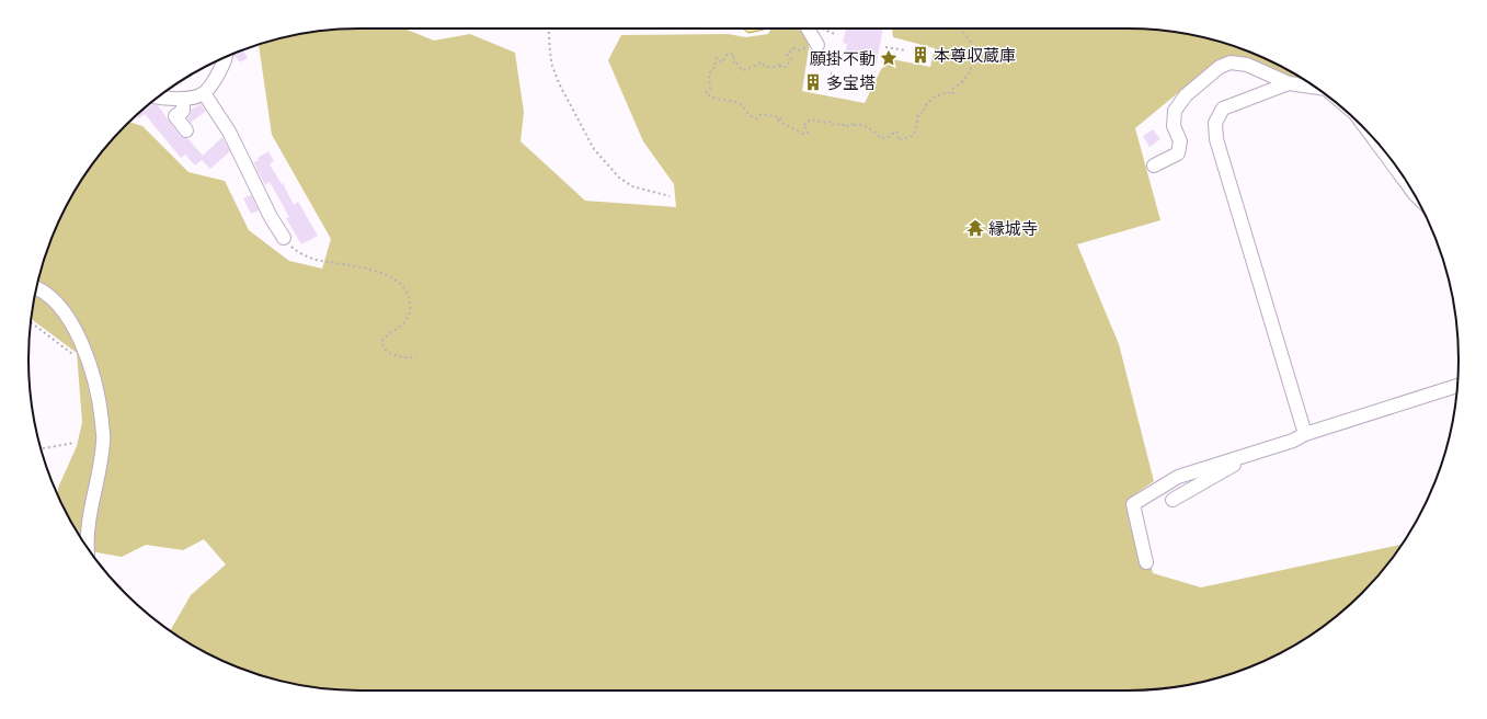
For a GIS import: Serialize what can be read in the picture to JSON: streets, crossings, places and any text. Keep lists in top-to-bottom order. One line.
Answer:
{"places":{"building":["本尊収蔵庫","多宝塔"],"place":["願掛不動"],"temple":["縁城寺"]}}
